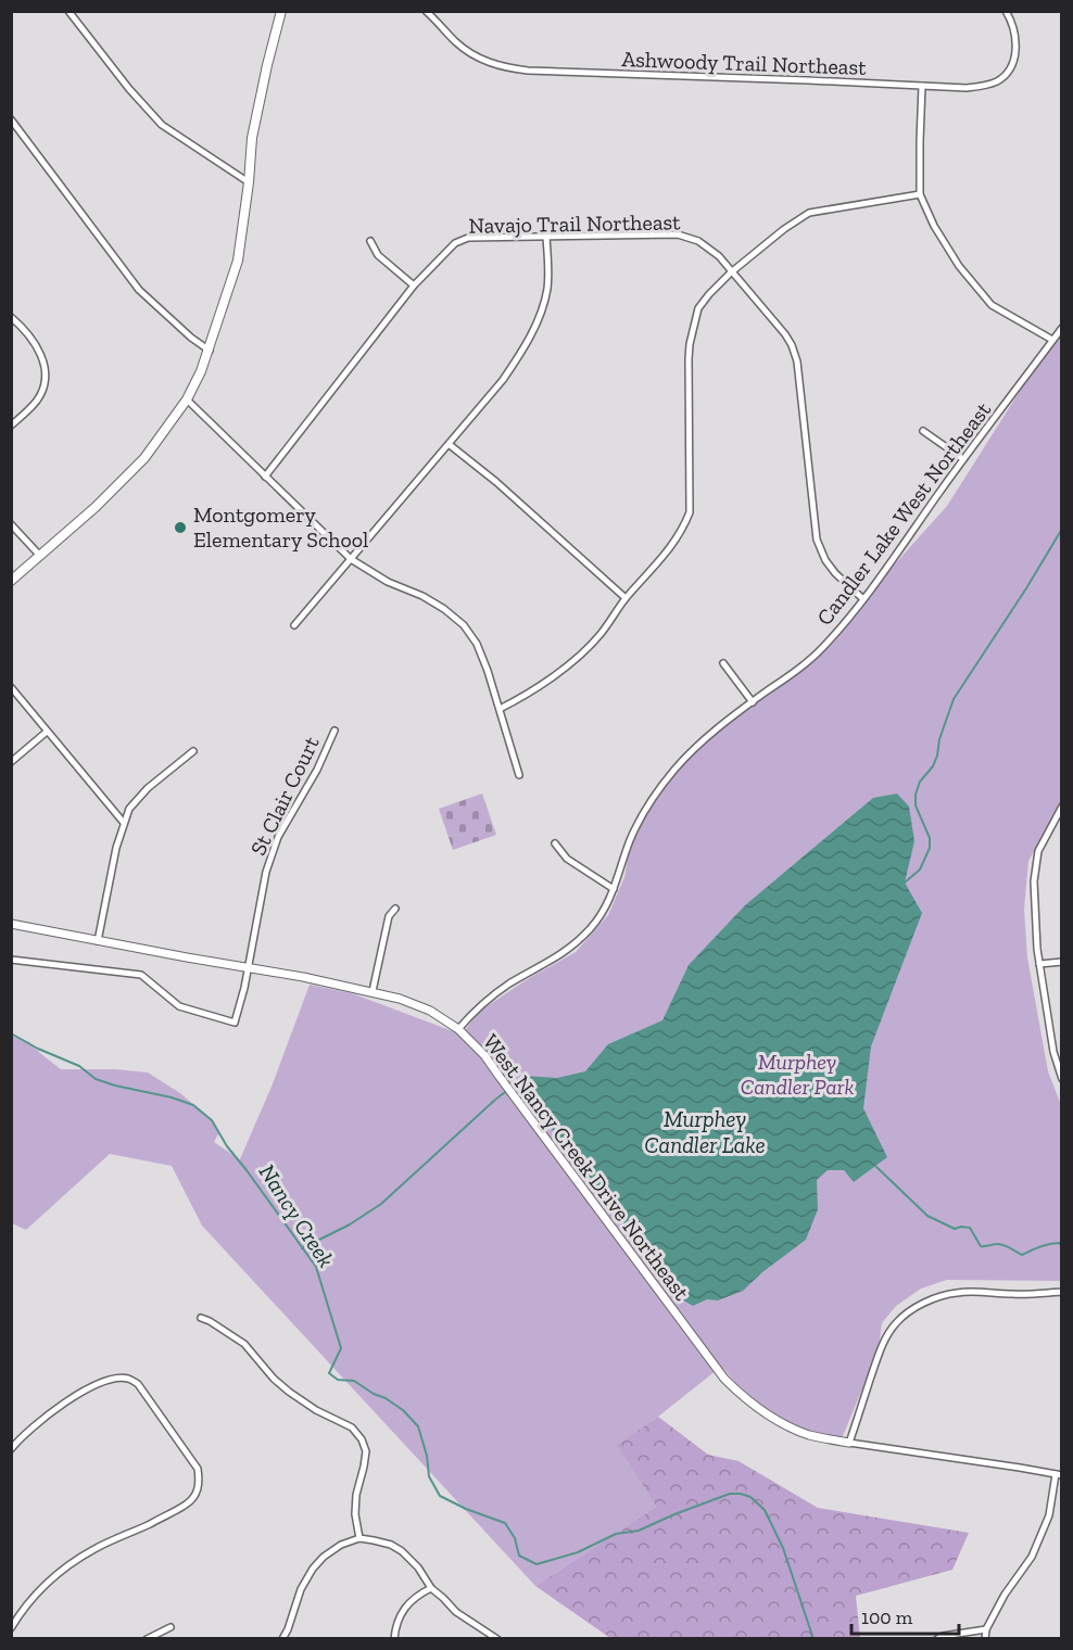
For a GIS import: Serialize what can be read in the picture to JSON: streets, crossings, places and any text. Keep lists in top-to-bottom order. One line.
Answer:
{"streets":{"street":["Ashwoody Trail Northeast","Navajo Trail Northeast","Candler Lake West Northeast","St Clair Court","West Nancy Creek Drive Northeast"]},"crossings":[["Navajo Trail Northeast","Candler Lake West Northeast"],["Candler Lake West Northeast","West Nancy Creek Drive Northeast"],["St Clair Court","West Nancy Creek Drive Northeast"]],"water":["Murphey Candler Lake","Nancy Creek"],"parks":["Murphey Candler Park"],"places":["Montgomery Elementary School"],"scale_bar":"100 m"}
